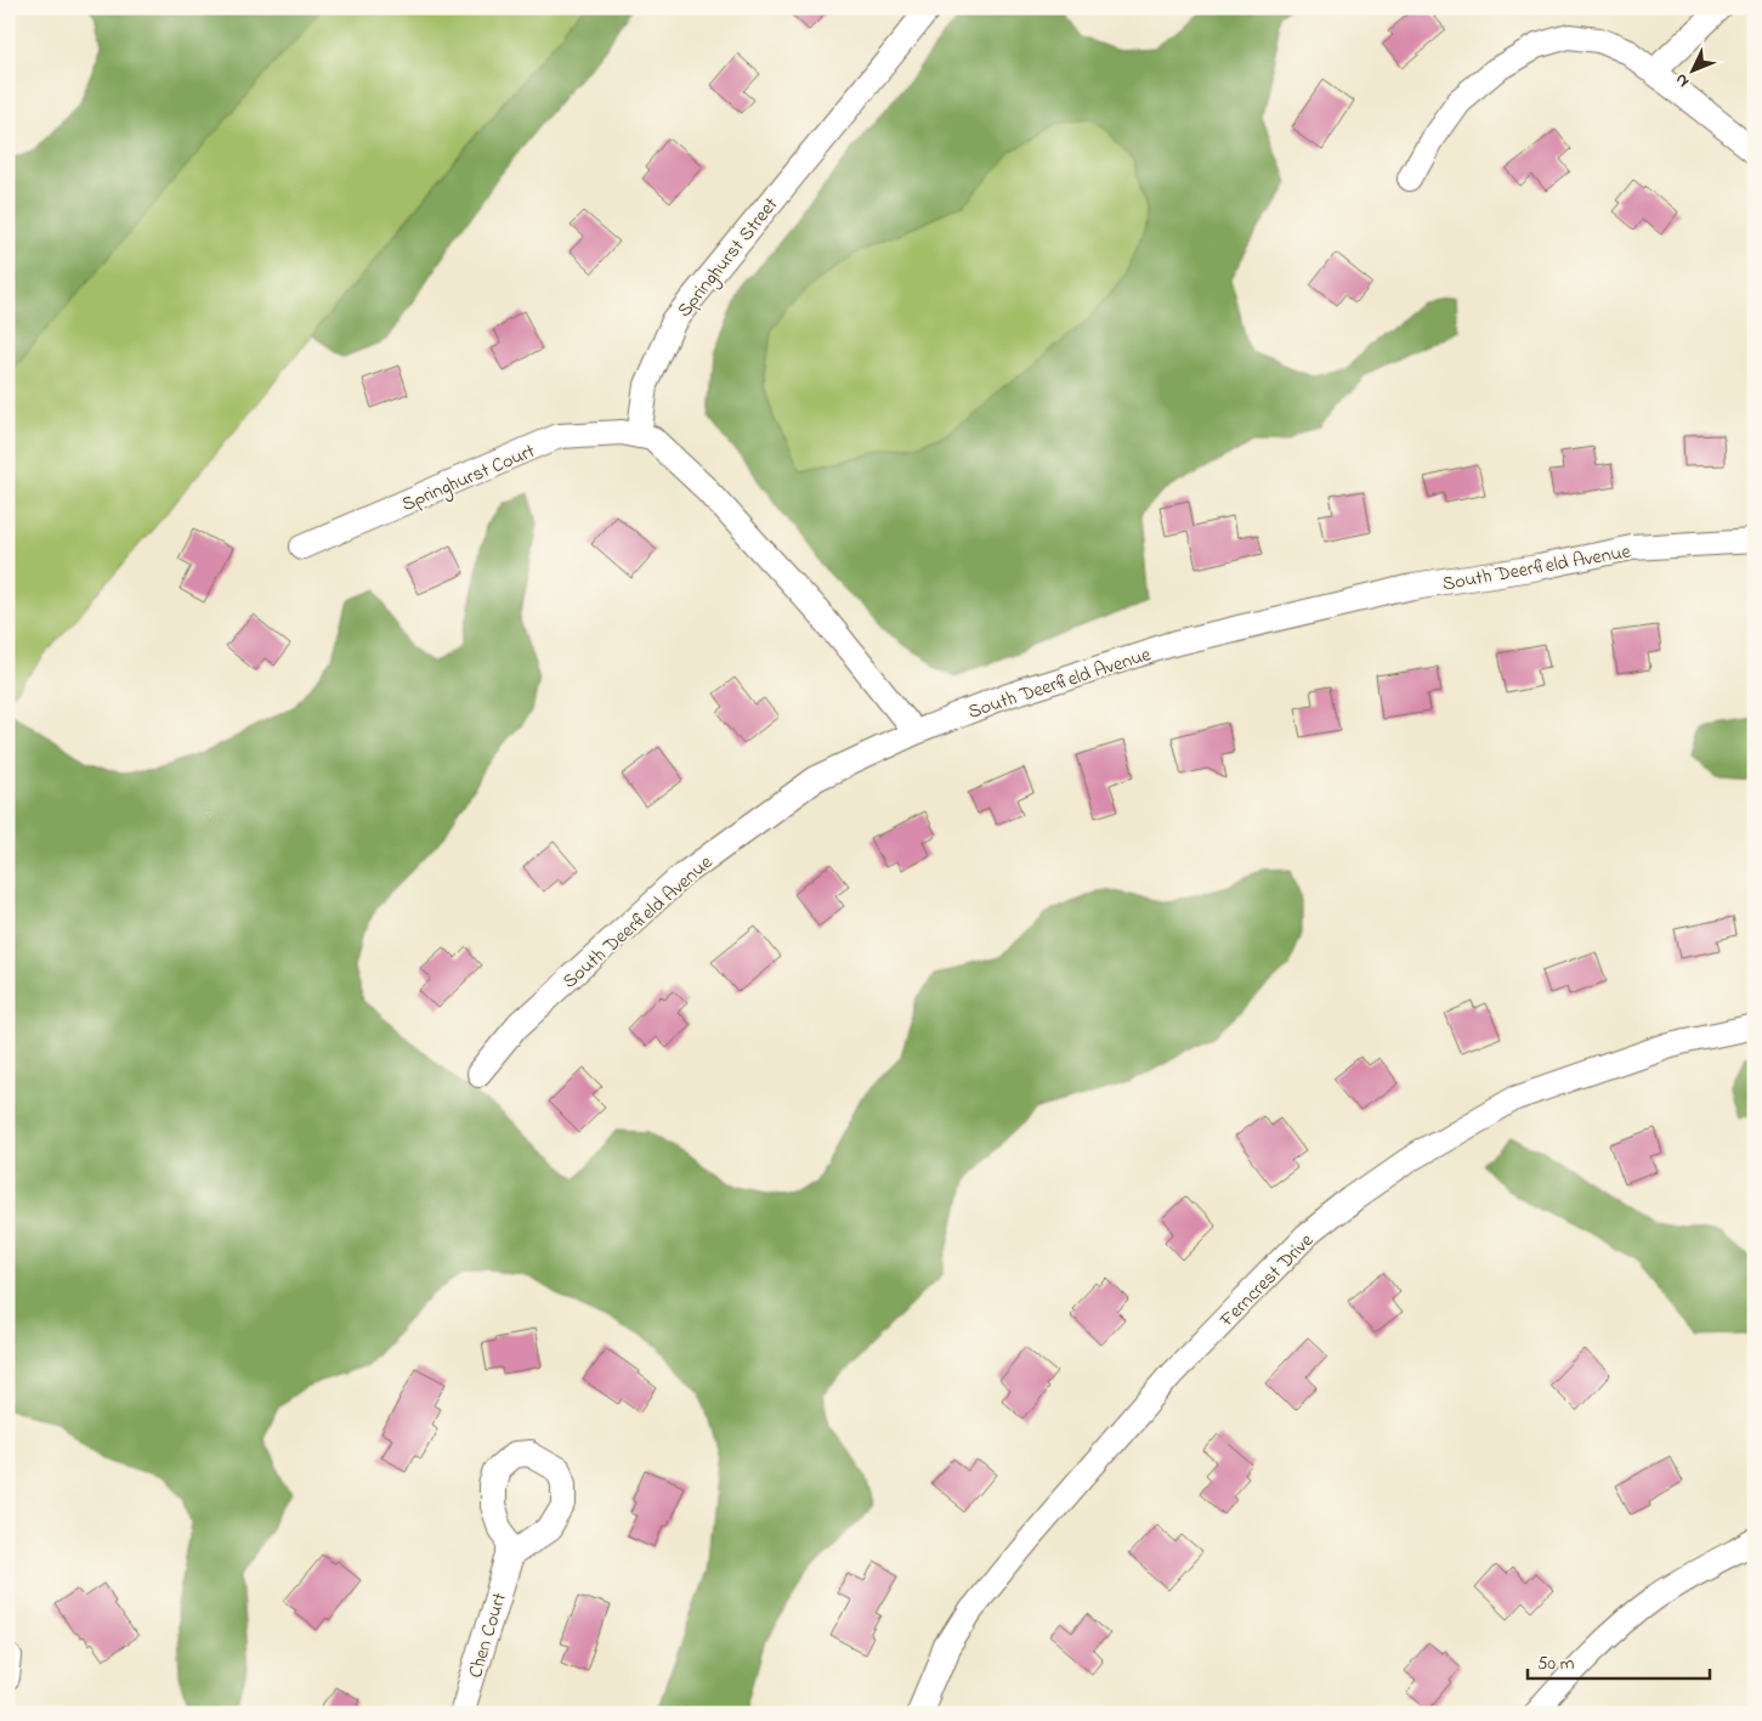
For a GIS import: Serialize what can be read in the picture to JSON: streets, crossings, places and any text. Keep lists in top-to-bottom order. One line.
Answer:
{"streets":{"street":["Springhurst Street","Springhurst Court","South Deerfield Avenue","Ferncrest Drive","Chen Court"]},"crossings":[["Springhurst Street","Springhurst Court"]],"scale_bar":"50 m","north":"bottom left"}
